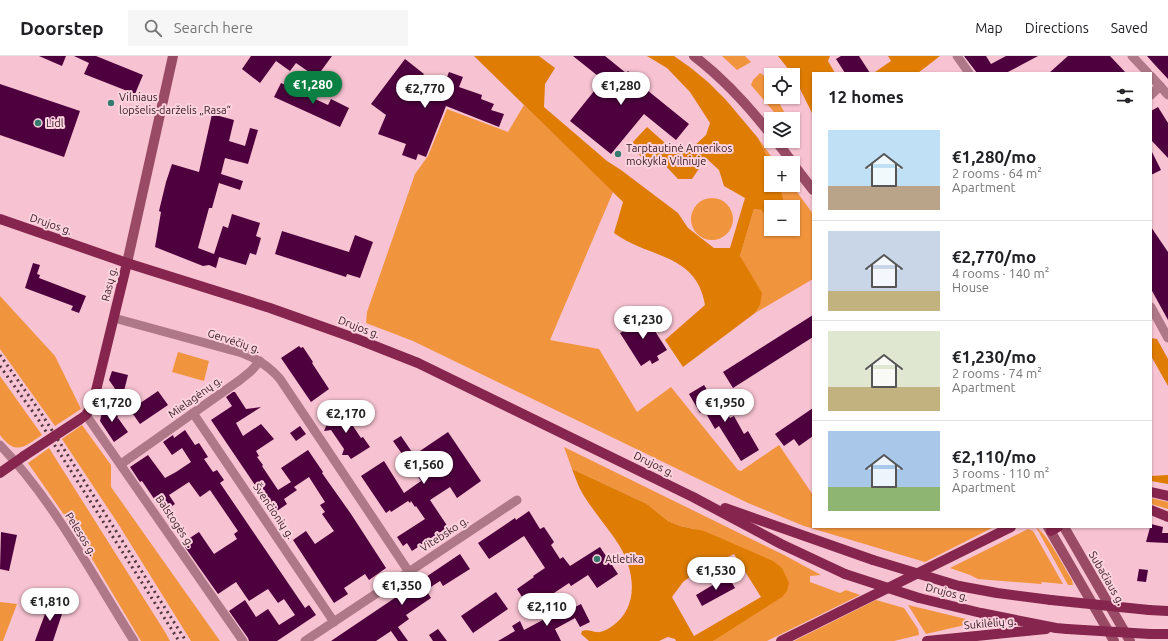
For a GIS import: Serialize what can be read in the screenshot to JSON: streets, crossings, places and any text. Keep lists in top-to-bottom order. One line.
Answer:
{"streets":{"main road":["Drujos g.","Rasų g.","Subačiaus g.","Sukilėlių g."],"street":["Gervėčių g.","Mielagėnų g.","Švenčionių g.","Balstogės g.","Pelesos g.","Vitebsko g."]},"crossings":[["Drujos g.","Rasų g."],["Drujos g.","Sukilėlių g."],["Rasų g.","Gervėčių g."],["Rasų g.","Balstogės g."],["Gervėčių g.","Mielagėnų g."],["Gervėčių g.","Vitebsko g."],["Mielagėnų g.","Švenčionių g."],["Mielagėnų g.","Balstogės g."],["Švenčionių g.","Vitebsko g."]],"places":["Vilniaus lopšelis-darželis „Rasa“","Lidl","Tarptautinė Amerikos mokykla Vilniuje","Atletika"],"page":{"header":"Doorstep","search":"Search here","nav":["Map","Directions","Saved"],"map_buttons":["+","−"],"price":["€1,280","€1,280","€2,770","€1,230","€1,720","€1,950","€2,170","€1,560","€1,530","€1,350","€1,810","€2,110"],"heading":"12 homes","list":[{"name":"€1,280/mo","note":"2 rooms · 64 m² · Apartment"},{"name":"€2,770/mo","note":"4 rooms · 140 m² · House"},{"name":"€1,230/mo","note":"2 rooms · 74 m² · Apartment"},{"name":"€2,110/mo","note":"3 rooms · 110 m² · Apartment"}]}}
